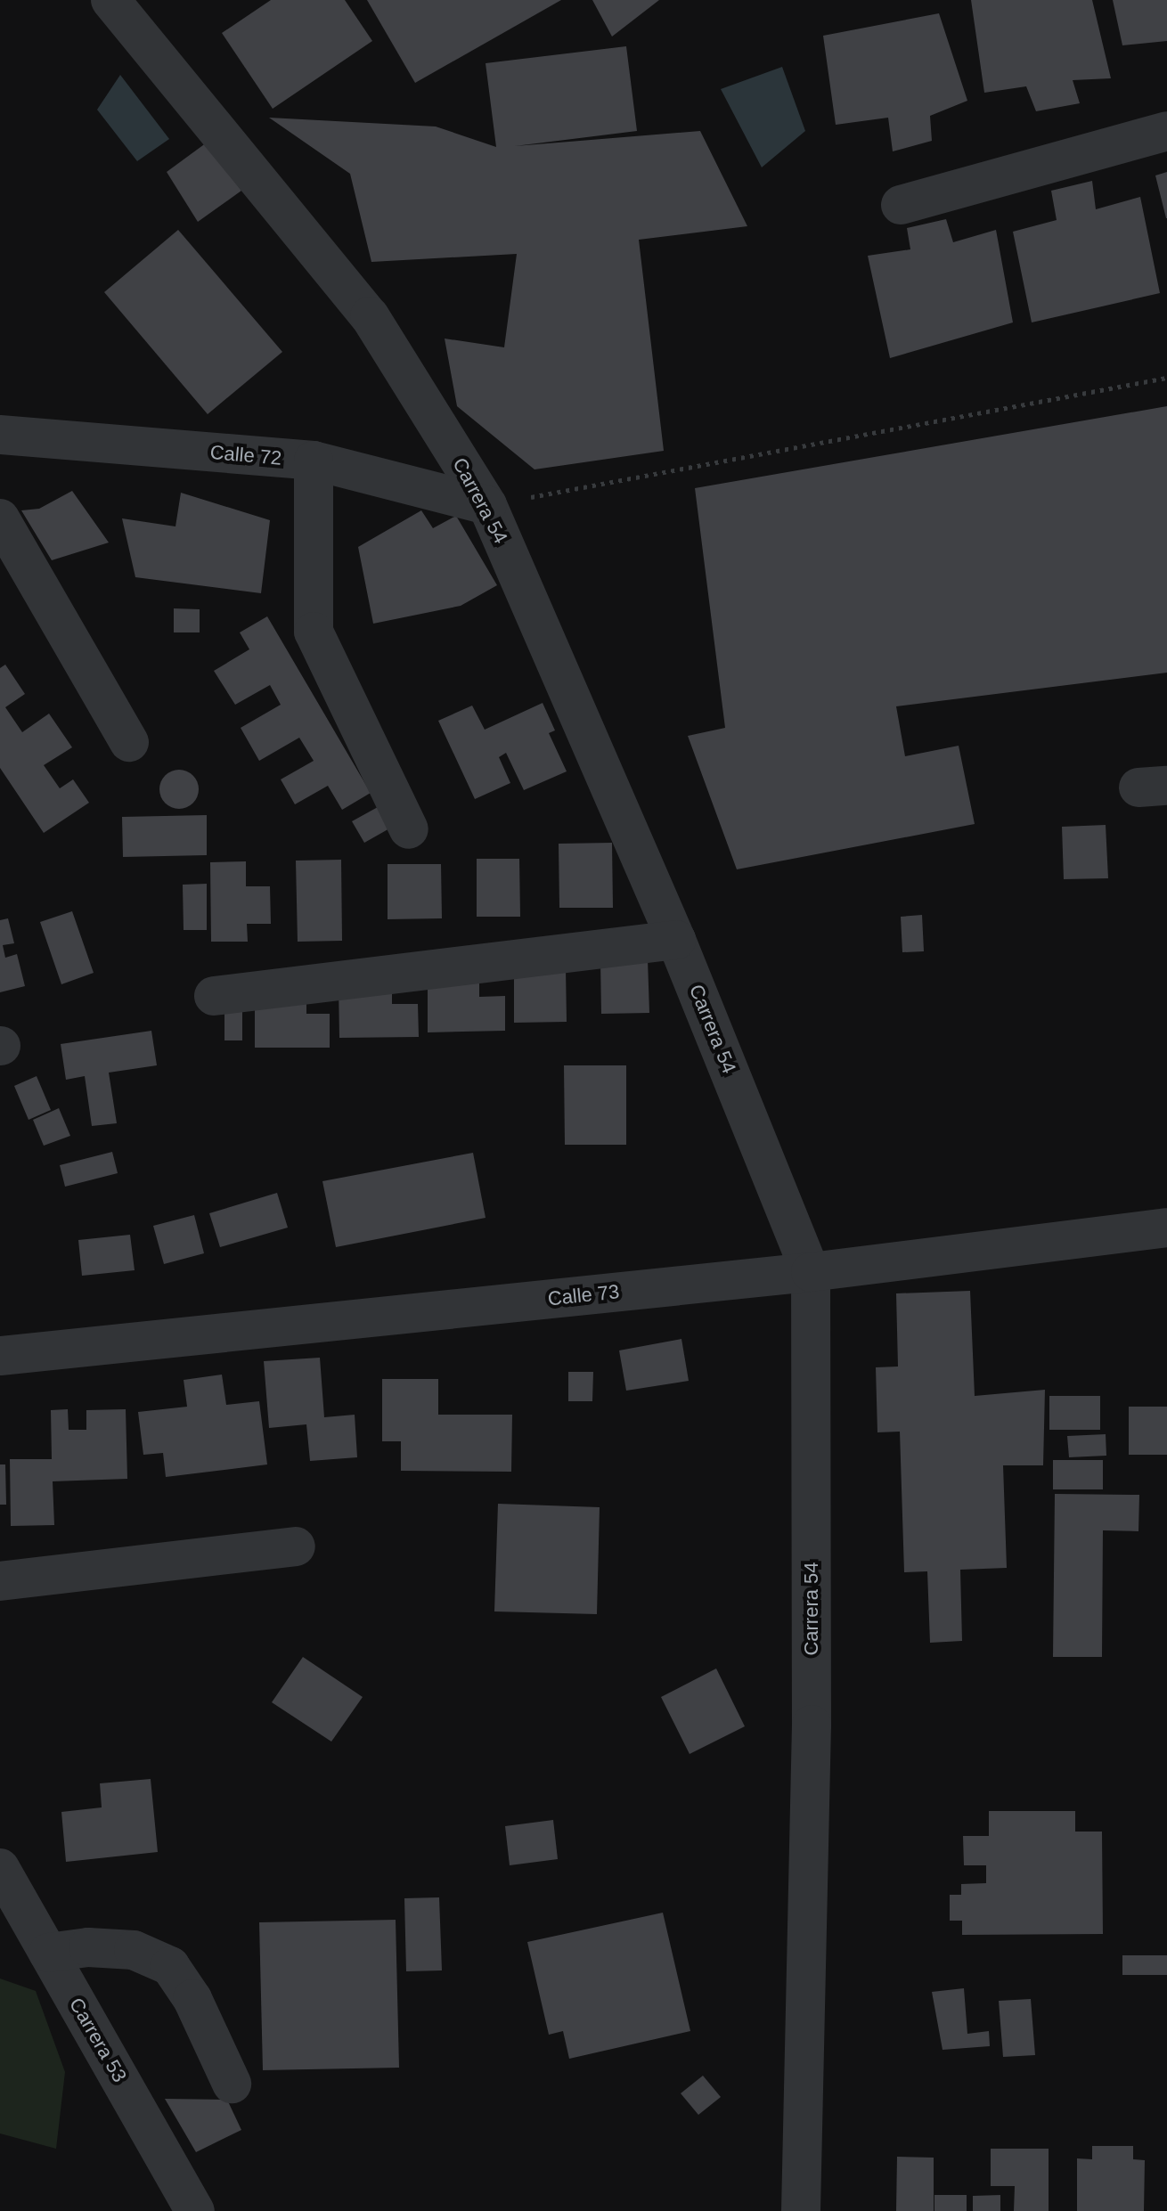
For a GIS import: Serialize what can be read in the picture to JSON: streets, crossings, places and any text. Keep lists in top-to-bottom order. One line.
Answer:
{"streets":{"street":["Calle 72","Carrera 54","Calle 73","Carrera 53"]},"crossings":[["Calle 72","Carrera 54"],["Carrera 54","Calle 73"]]}
